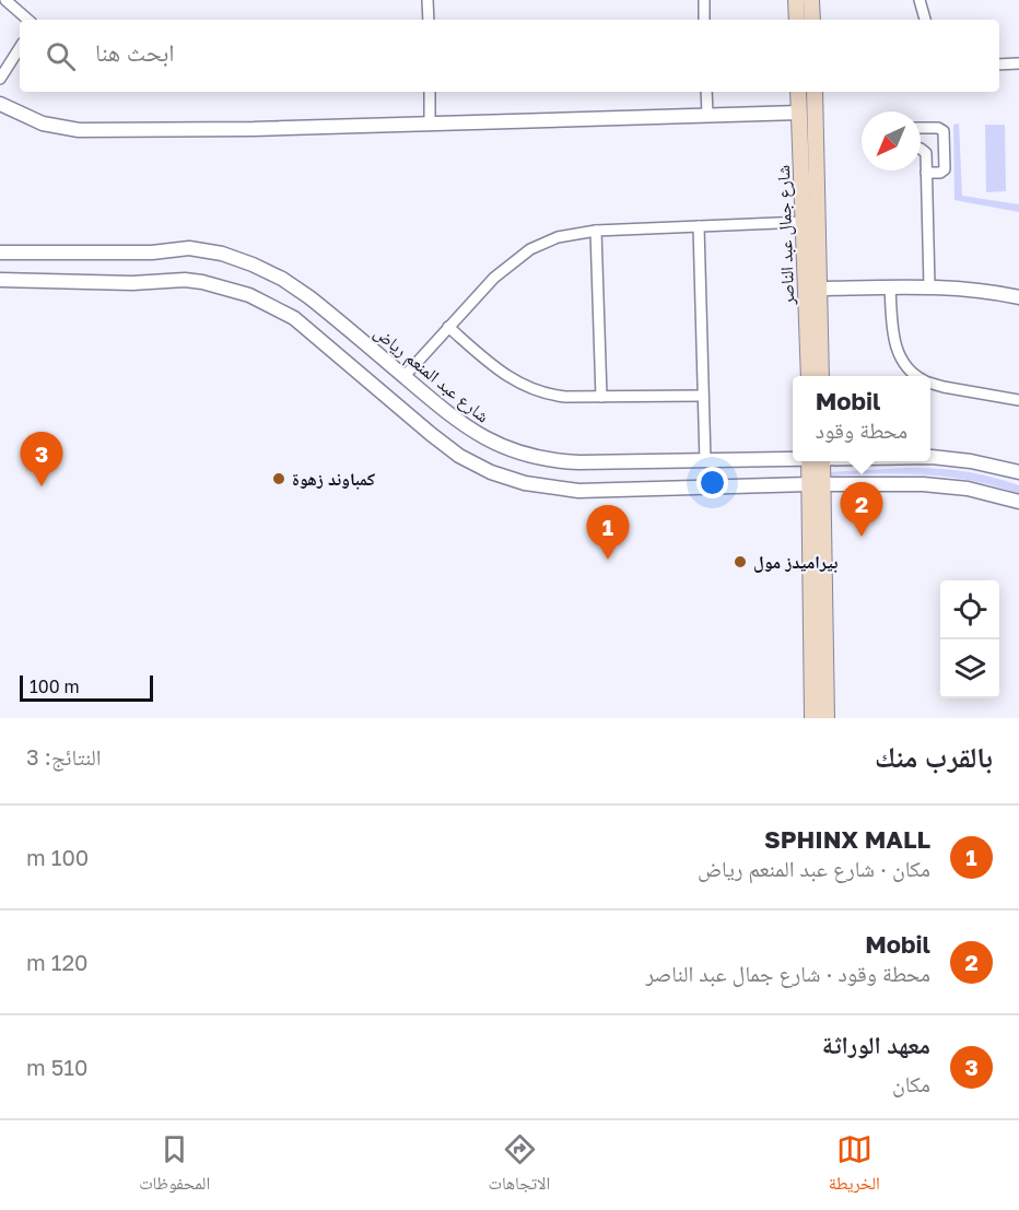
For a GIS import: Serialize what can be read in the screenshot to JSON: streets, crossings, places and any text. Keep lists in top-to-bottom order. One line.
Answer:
{"streets":{"main road":["شارع جمال عبد الناصر"],"street":["شارع عبد المنعم رياض"]},"places":["كمباوند زهوة","بيراميدز مول"],"scale_bar":"100 m","north":"bottom left","page":{"search":"ابحث هنا","popup":["Mobil","محطة وقود"],"pins":["3","2","1"],"scale":"100 m","heading":["بالقرب منك","النتائج: 3"],"list":[{"mark":"1","name":"SPHINX MALL","note":"مكان · شارع عبد المنعم رياض","value":"100 m"},{"mark":"2","name":"Mobil","note":"محطة وقود · شارع جمال عبد الناصر","value":"120 m"},{"mark":"3","name":"معهد الوراثة","note":"مكان","value":"510 m"}],"nav":["الخريطة","الاتجاهات","المحفوظات"]}}
